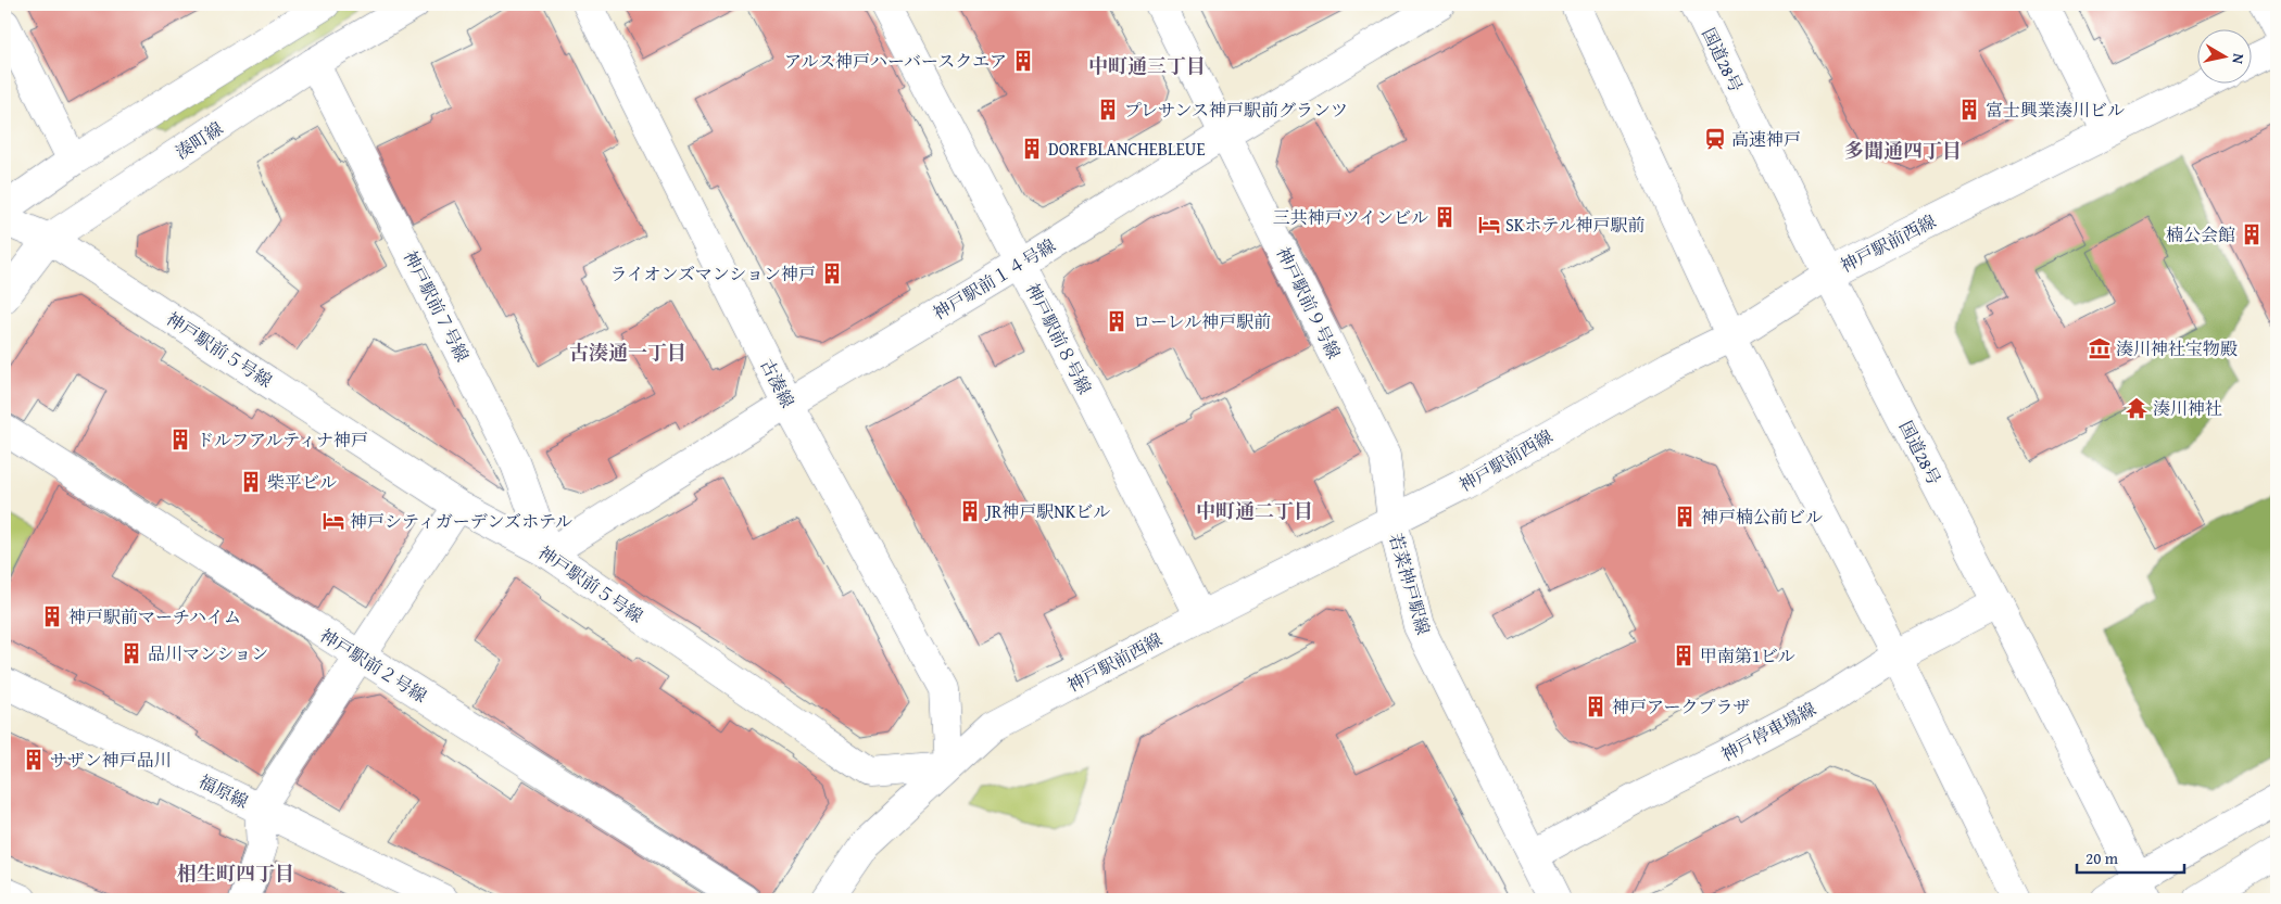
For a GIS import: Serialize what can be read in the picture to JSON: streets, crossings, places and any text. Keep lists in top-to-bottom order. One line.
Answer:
{"streets":{"main road":["国道28号","湊町線","神戸駅前西線","神戸駅前１４号線","神戸駅前９号線","神戸駅前７号線","神戸駅前８号線","神戸駅前５号線","古湊線","若菜神戸駅線","神戸駅前２号線","神戸停車場線","福原線"]},"crossings":[["国道28号","神戸駅前西線"],["国道28号","神戸停車場線"],["湊町線","神戸駅前７号線"],["湊町線","神戸駅前５号線"],["神戸駅前西線","神戸駅前９号線"],["神戸駅前西線","神戸駅前８号線"],["神戸駅前西線","神戸駅前５号線"],["神戸駅前西線","古湊線"],["神戸駅前西線","若菜神戸駅線"],["神戸駅前１４号線","神戸駅前９号線"],["神戸駅前１４号線","神戸駅前７号線"],["神戸駅前１４号線","神戸駅前８号線"],["神戸駅前１４号線","神戸駅前５号線"],["神戸駅前１４号線","古湊線"],["神戸駅前９号線","若菜神戸駅線"],["神戸駅前７号線","神戸駅前５号線"],["神戸駅前５号線","古湊線"],["若菜神戸駅線","神戸停車場線"]],"districts":["中町通三丁目","多聞通四丁目","古湊通一丁目","中町通二丁目","相生町四丁目"],"places":{"building":["アルス神戸ハーバースクエア","プレサンス神戸駅前グランツ","富士興業湊川ビル","DORFBLANCHEBLEUE","三共神戸ツインビル","楠公会館","ライオンズマンション神戸","ローレル神戸駅前","ドルフアルティナ神戸","柴平ビル","JR神戸駅NKビル","神戸楠公前ビル","神戸駅前マーチハイム","品川マンション","甲南第1ビル","神戸アークプラザ","サザン神戸品川"],"station":["高速神戸"],"hotel":["SKホテル神戸駅前","神戸シティガーデンズホテル"],"museum":["湊川神社宝物殿"],"temple":["湊川神社"]},"scale_bar":"20 m","north":"right"}
